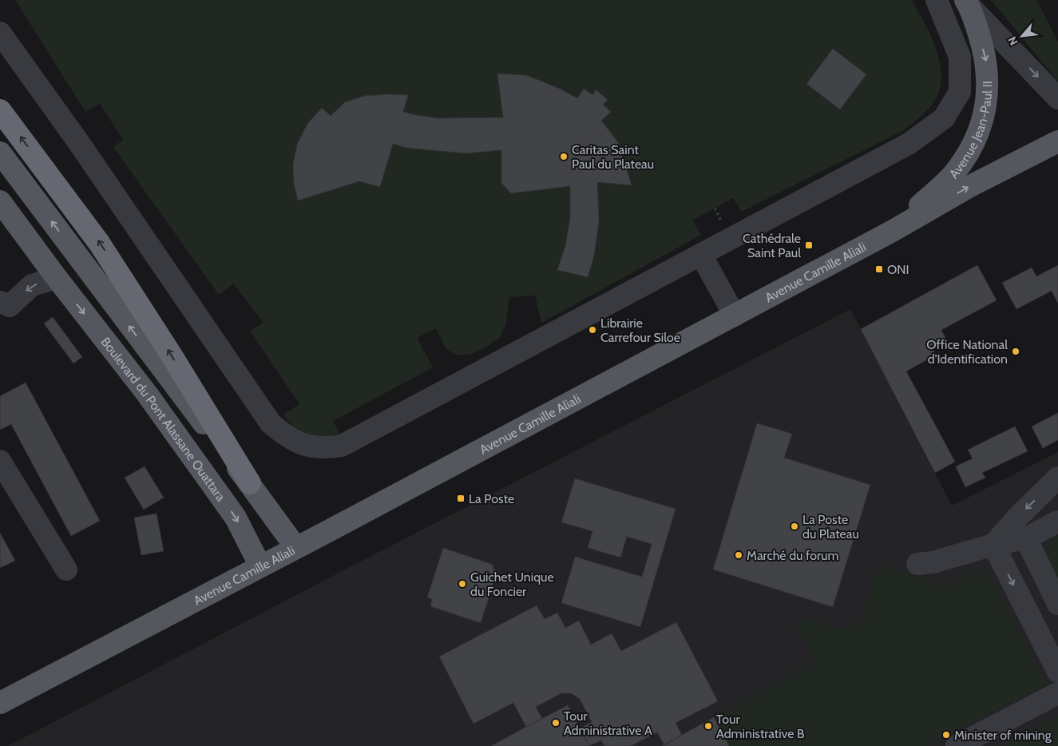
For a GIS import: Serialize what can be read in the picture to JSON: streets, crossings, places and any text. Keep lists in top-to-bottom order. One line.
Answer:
{"streets":{"main road":["Avenue Jean-Paul II","Avenue Camille Aliali","Boulevard du Pont Alassane Ouattara"]},"crossings":[["Avenue Jean-Paul II","Avenue Camille Aliali"],["Avenue Camille Aliali","Boulevard du Pont Alassane Ouattara"]],"one_way":["Avenue Jean-Paul II"],"places":{"other":["Caritas Saint Paul du Plateau","Librairie Carrefour Siloe","Office National d'Identification","La Poste du Plateau","Marché du forum","Guichet Unique du Foncier","Tour Administrative A","Tour Administrative B","Minister of mining"],"transit":["Cathédrale Saint Paul","ONI","La Poste"]},"north":"bottom left"}
